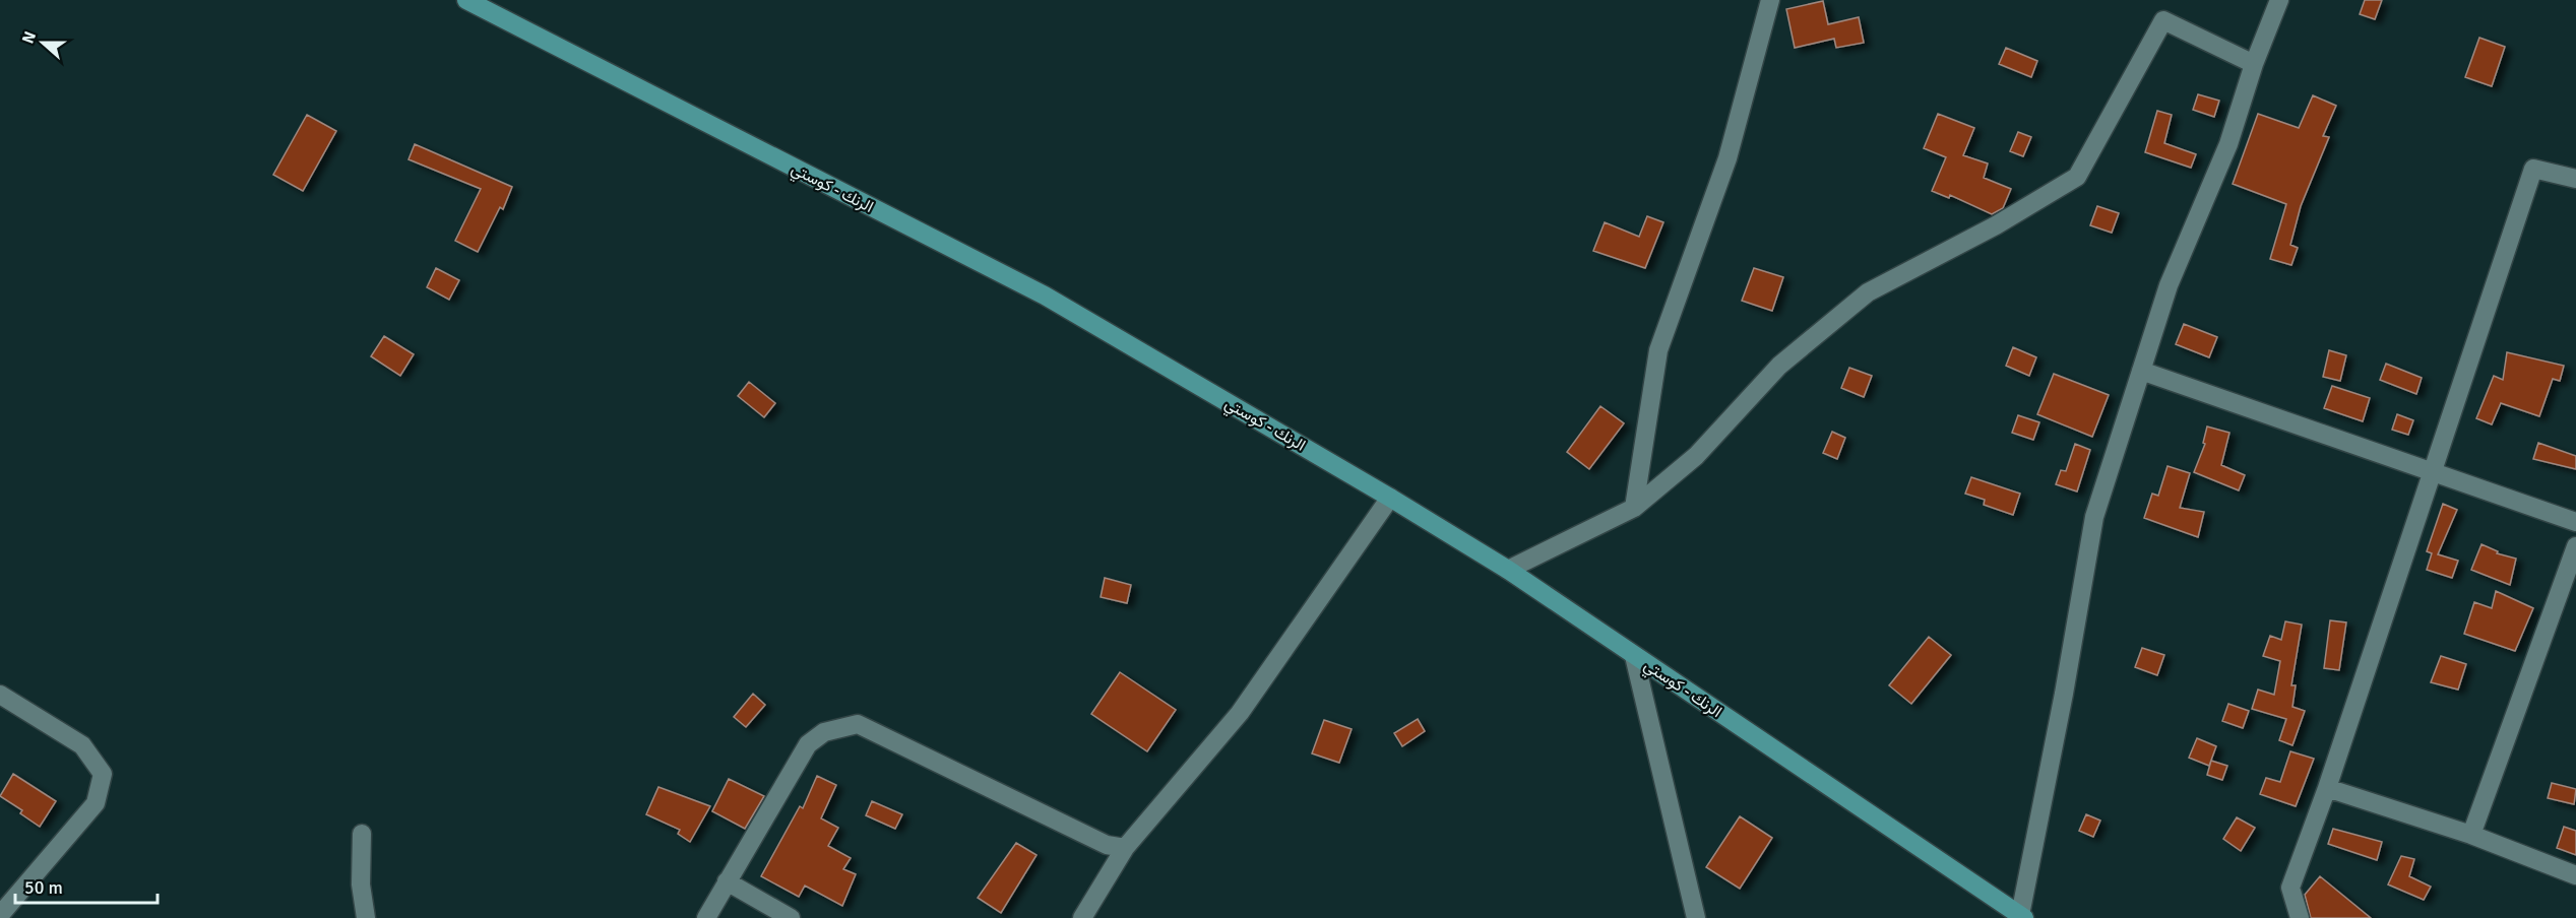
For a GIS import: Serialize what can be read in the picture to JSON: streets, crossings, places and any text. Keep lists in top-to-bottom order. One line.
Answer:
{"streets":{"main road":["الرنك - كوستي"]},"scale_bar":"50 m","north":"left"}
